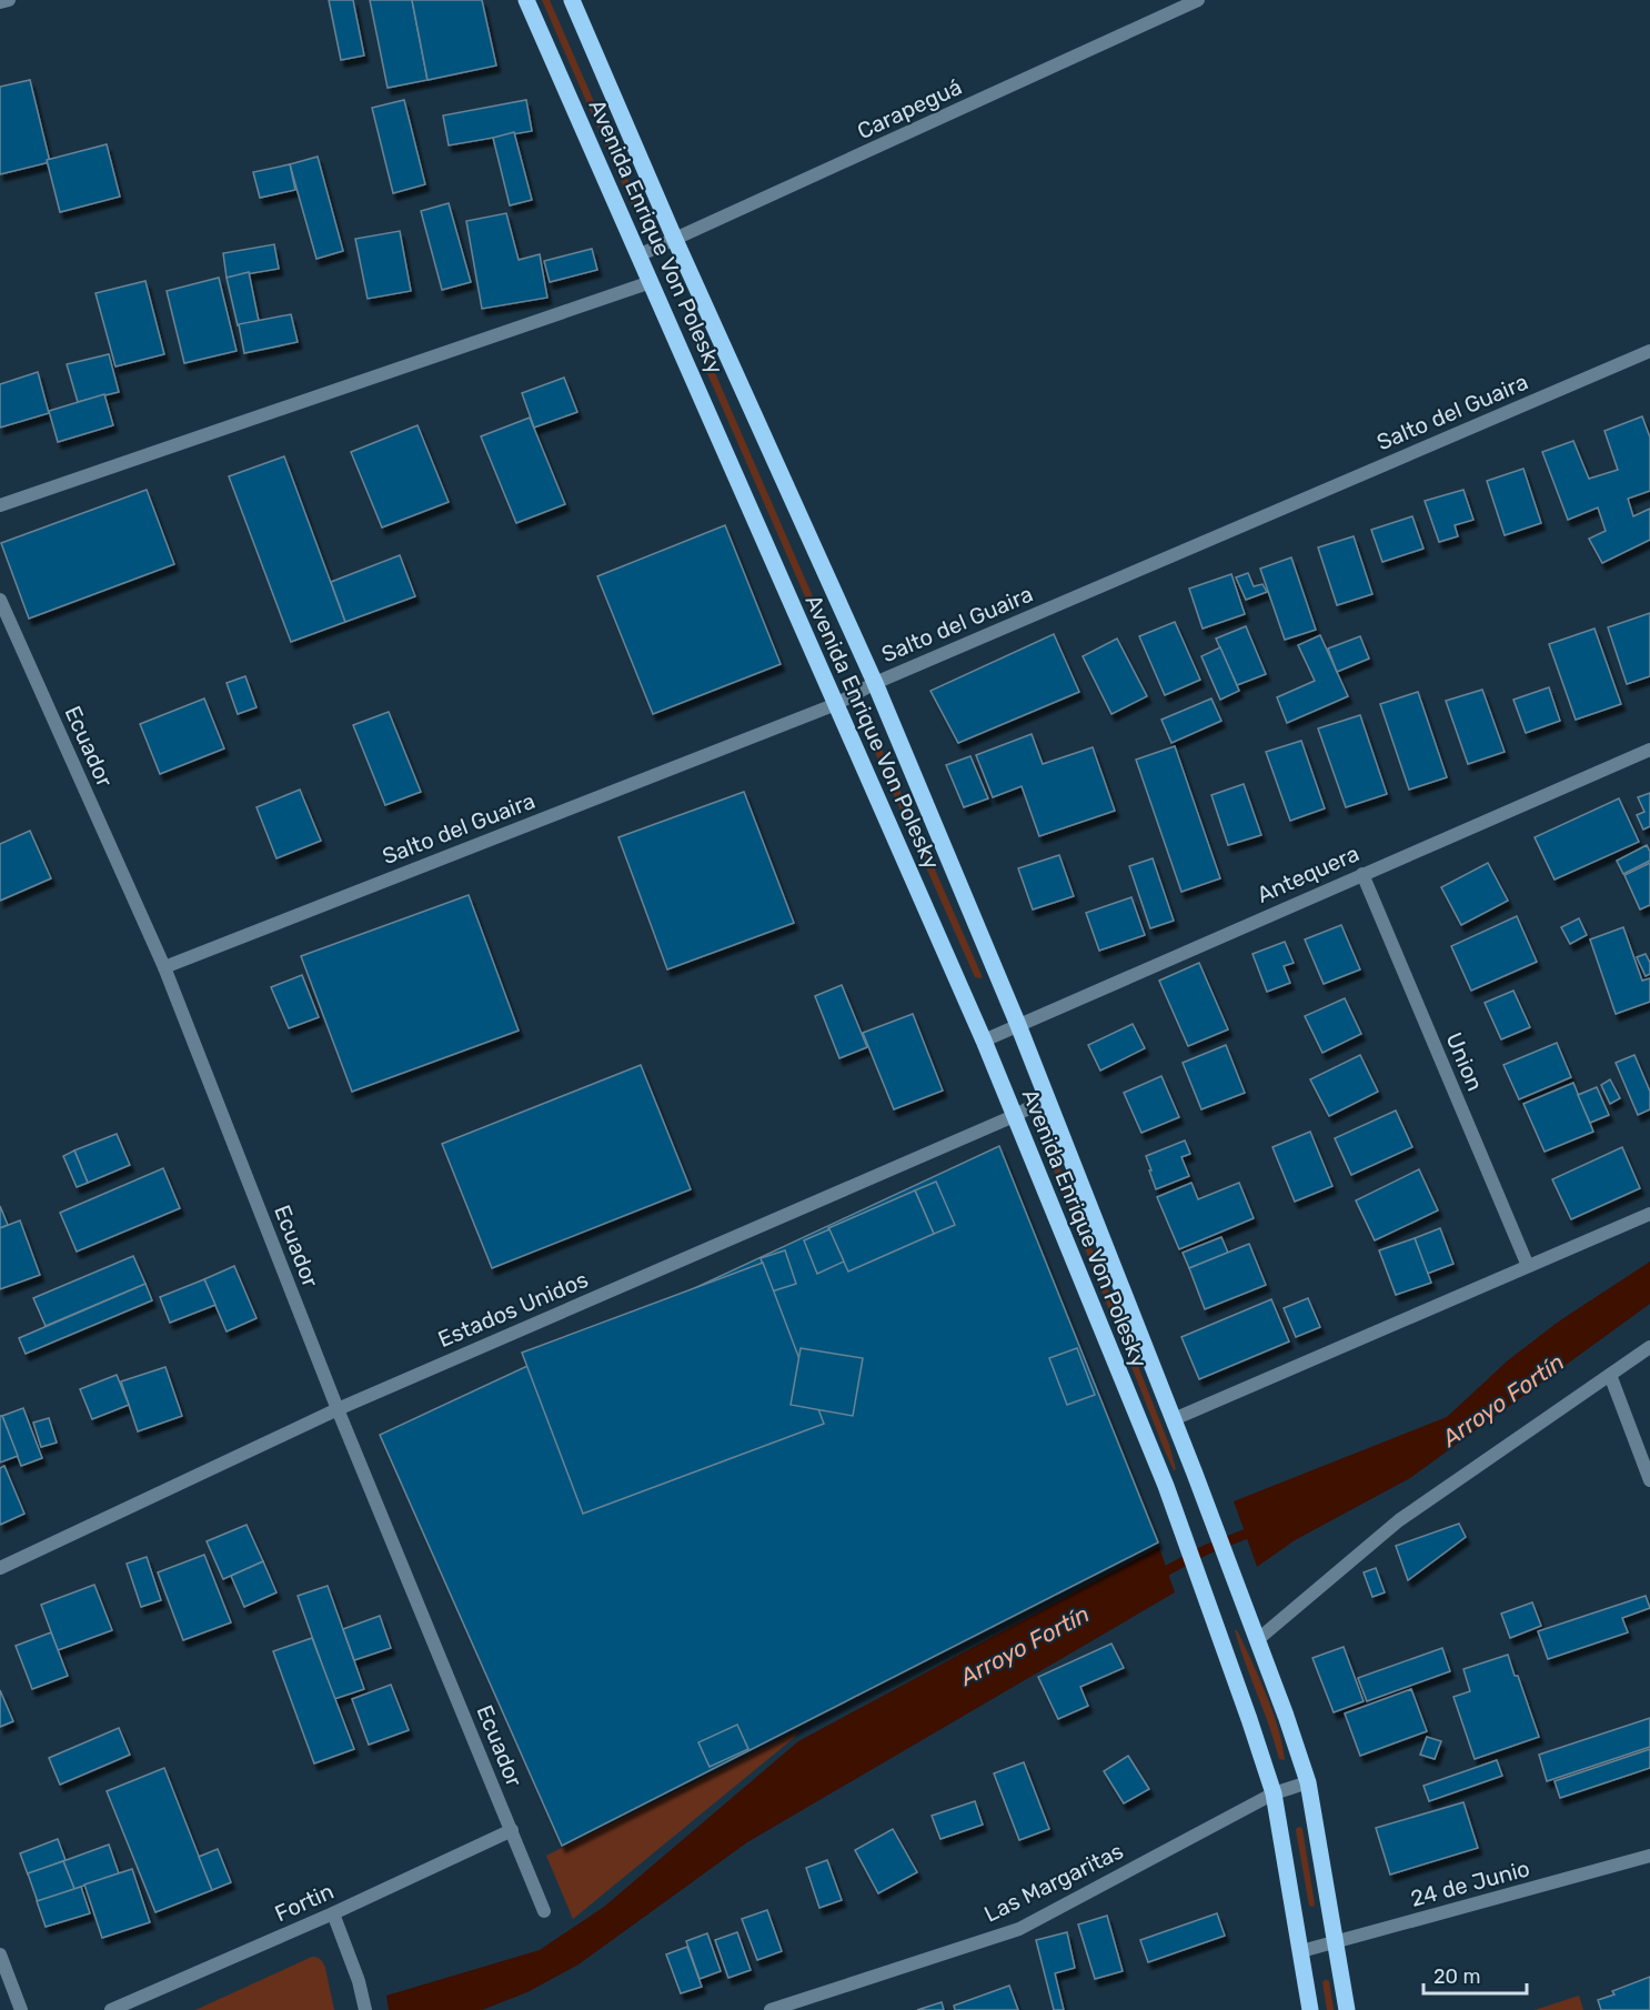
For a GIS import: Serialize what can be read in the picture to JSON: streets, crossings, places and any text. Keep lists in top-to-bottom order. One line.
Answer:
{"streets":{"main road":["Avenida Enrique Von Polesky"],"street":["Carapeguá","Salto del Guaira","Ecuador","Antequera","Union","Estados Unidos","Las Margaritas","24 de Junio","Fortin"]},"crossings":[["Carapeguá","Avenida Enrique Von Polesky"],["Avenida Enrique Von Polesky","Salto del Guaira"],["Avenida Enrique Von Polesky","Antequera"],["Avenida Enrique Von Polesky","Estados Unidos"],["Avenida Enrique Von Polesky","Las Margaritas"],["Salto del Guaira","Ecuador"],["Ecuador","Estados Unidos"],["Ecuador","Fortin"],["Antequera","Union"]],"water":["Arroyo Fortín"],"scale_bar":"20 m"}
